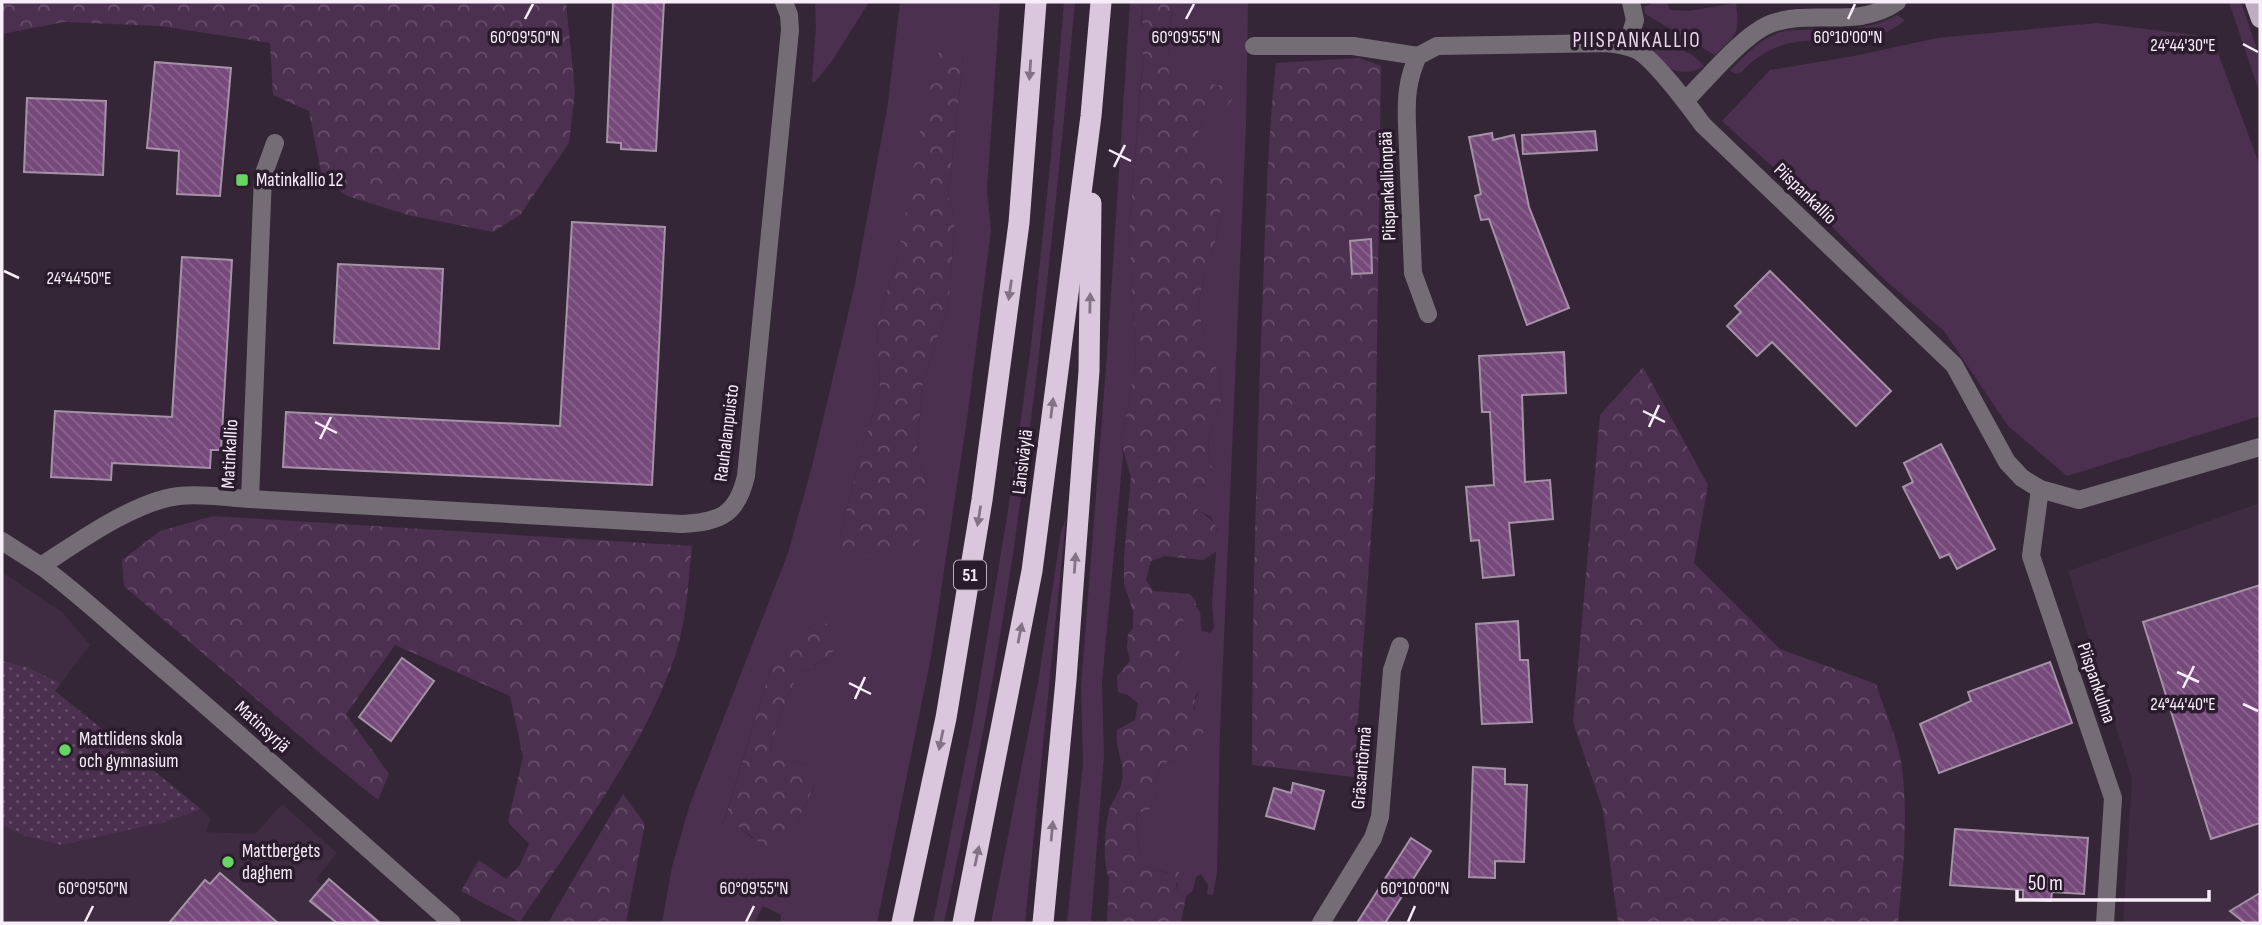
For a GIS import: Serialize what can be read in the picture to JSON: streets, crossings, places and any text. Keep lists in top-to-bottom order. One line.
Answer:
{"streets":{"highway":["Länsiväylä","51"],"street":["Piispankallionpää","Piispankallio","Rauhalanpuisto","Matinkallio","Piispankulma","Matinsyrjä","Gräsantörmä"]},"crossings":[["Piispankallio","Piispankulma"],["Rauhalanpuisto","Matinkallio"],["Matinkallio","Matinsyrjä"]],"districts":["PIISPANKALLIO"],"places":{"transit":["Matinkallio 12"],"other":["Mattlidens skola och gymnasium","Mattbergets daghem"]},"scale_bar":"50 m","coordinates":["60°09'50\"N","60°09'55\"N","60°10'00\"N","24°44'30\"E","24°44'50\"E","24°44'40\"E"]}
